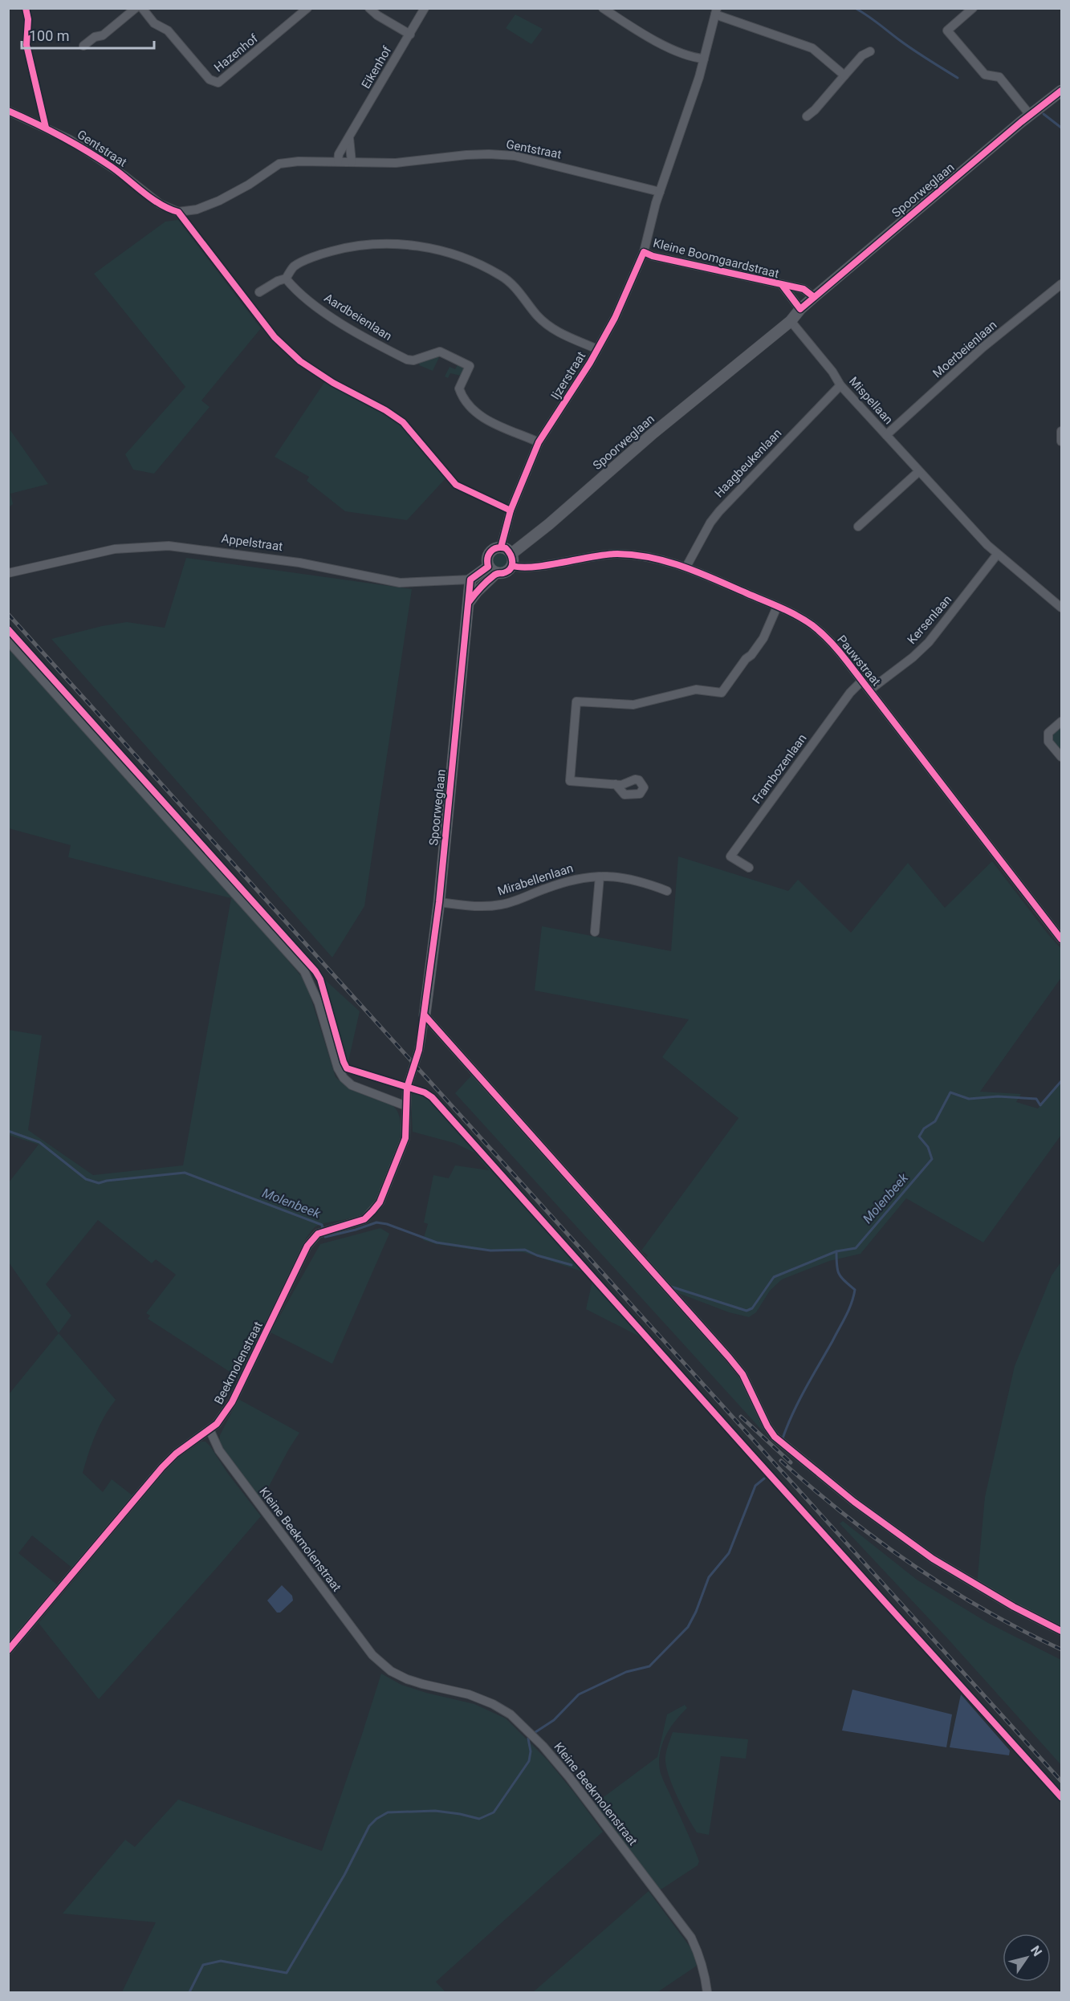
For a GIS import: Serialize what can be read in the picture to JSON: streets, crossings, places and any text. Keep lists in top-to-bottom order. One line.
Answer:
{"streets":{"street":["Hazenhof","Eikenhof","Gentstraat","Spoorweglaan","Kleine Boomgaardstraat","Aardbeienlaan","Moerbeienlaan","Ijzerstraat","Mispellaan","Haagbeukenlaan","Appelstraat","Kersenlaan","Pauwstraat","Frambozenlaan","Mirabellenlaan","Beekmolenstraat","Kleine Beekmolenstraat"]},"crossings":[["Eikenhof","Gentstraat"],["Gentstraat","Ijzerstraat"],["Spoorweglaan","Kleine Boomgaardstraat"],["Spoorweglaan","Ijzerstraat"],["Spoorweglaan","Mispellaan"],["Spoorweglaan","Appelstraat"],["Spoorweglaan","Pauwstraat"],["Spoorweglaan","Mirabellenlaan"],["Spoorweglaan","Beekmolenstraat"],["Kleine Boomgaardstraat","Ijzerstraat"],["Aardbeienlaan","Ijzerstraat"],["Moerbeienlaan","Mispellaan"],["Ijzerstraat","Pauwstraat"],["Mispellaan","Haagbeukenlaan"],["Mispellaan","Kersenlaan"],["Haagbeukenlaan","Pauwstraat"],["Kersenlaan","Pauwstraat"],["Pauwstraat","Frambozenlaan"],["Beekmolenstraat","Kleine Beekmolenstraat"]],"water":["Molenbeek"],"scale_bar":"100 m","north":"top right"}
